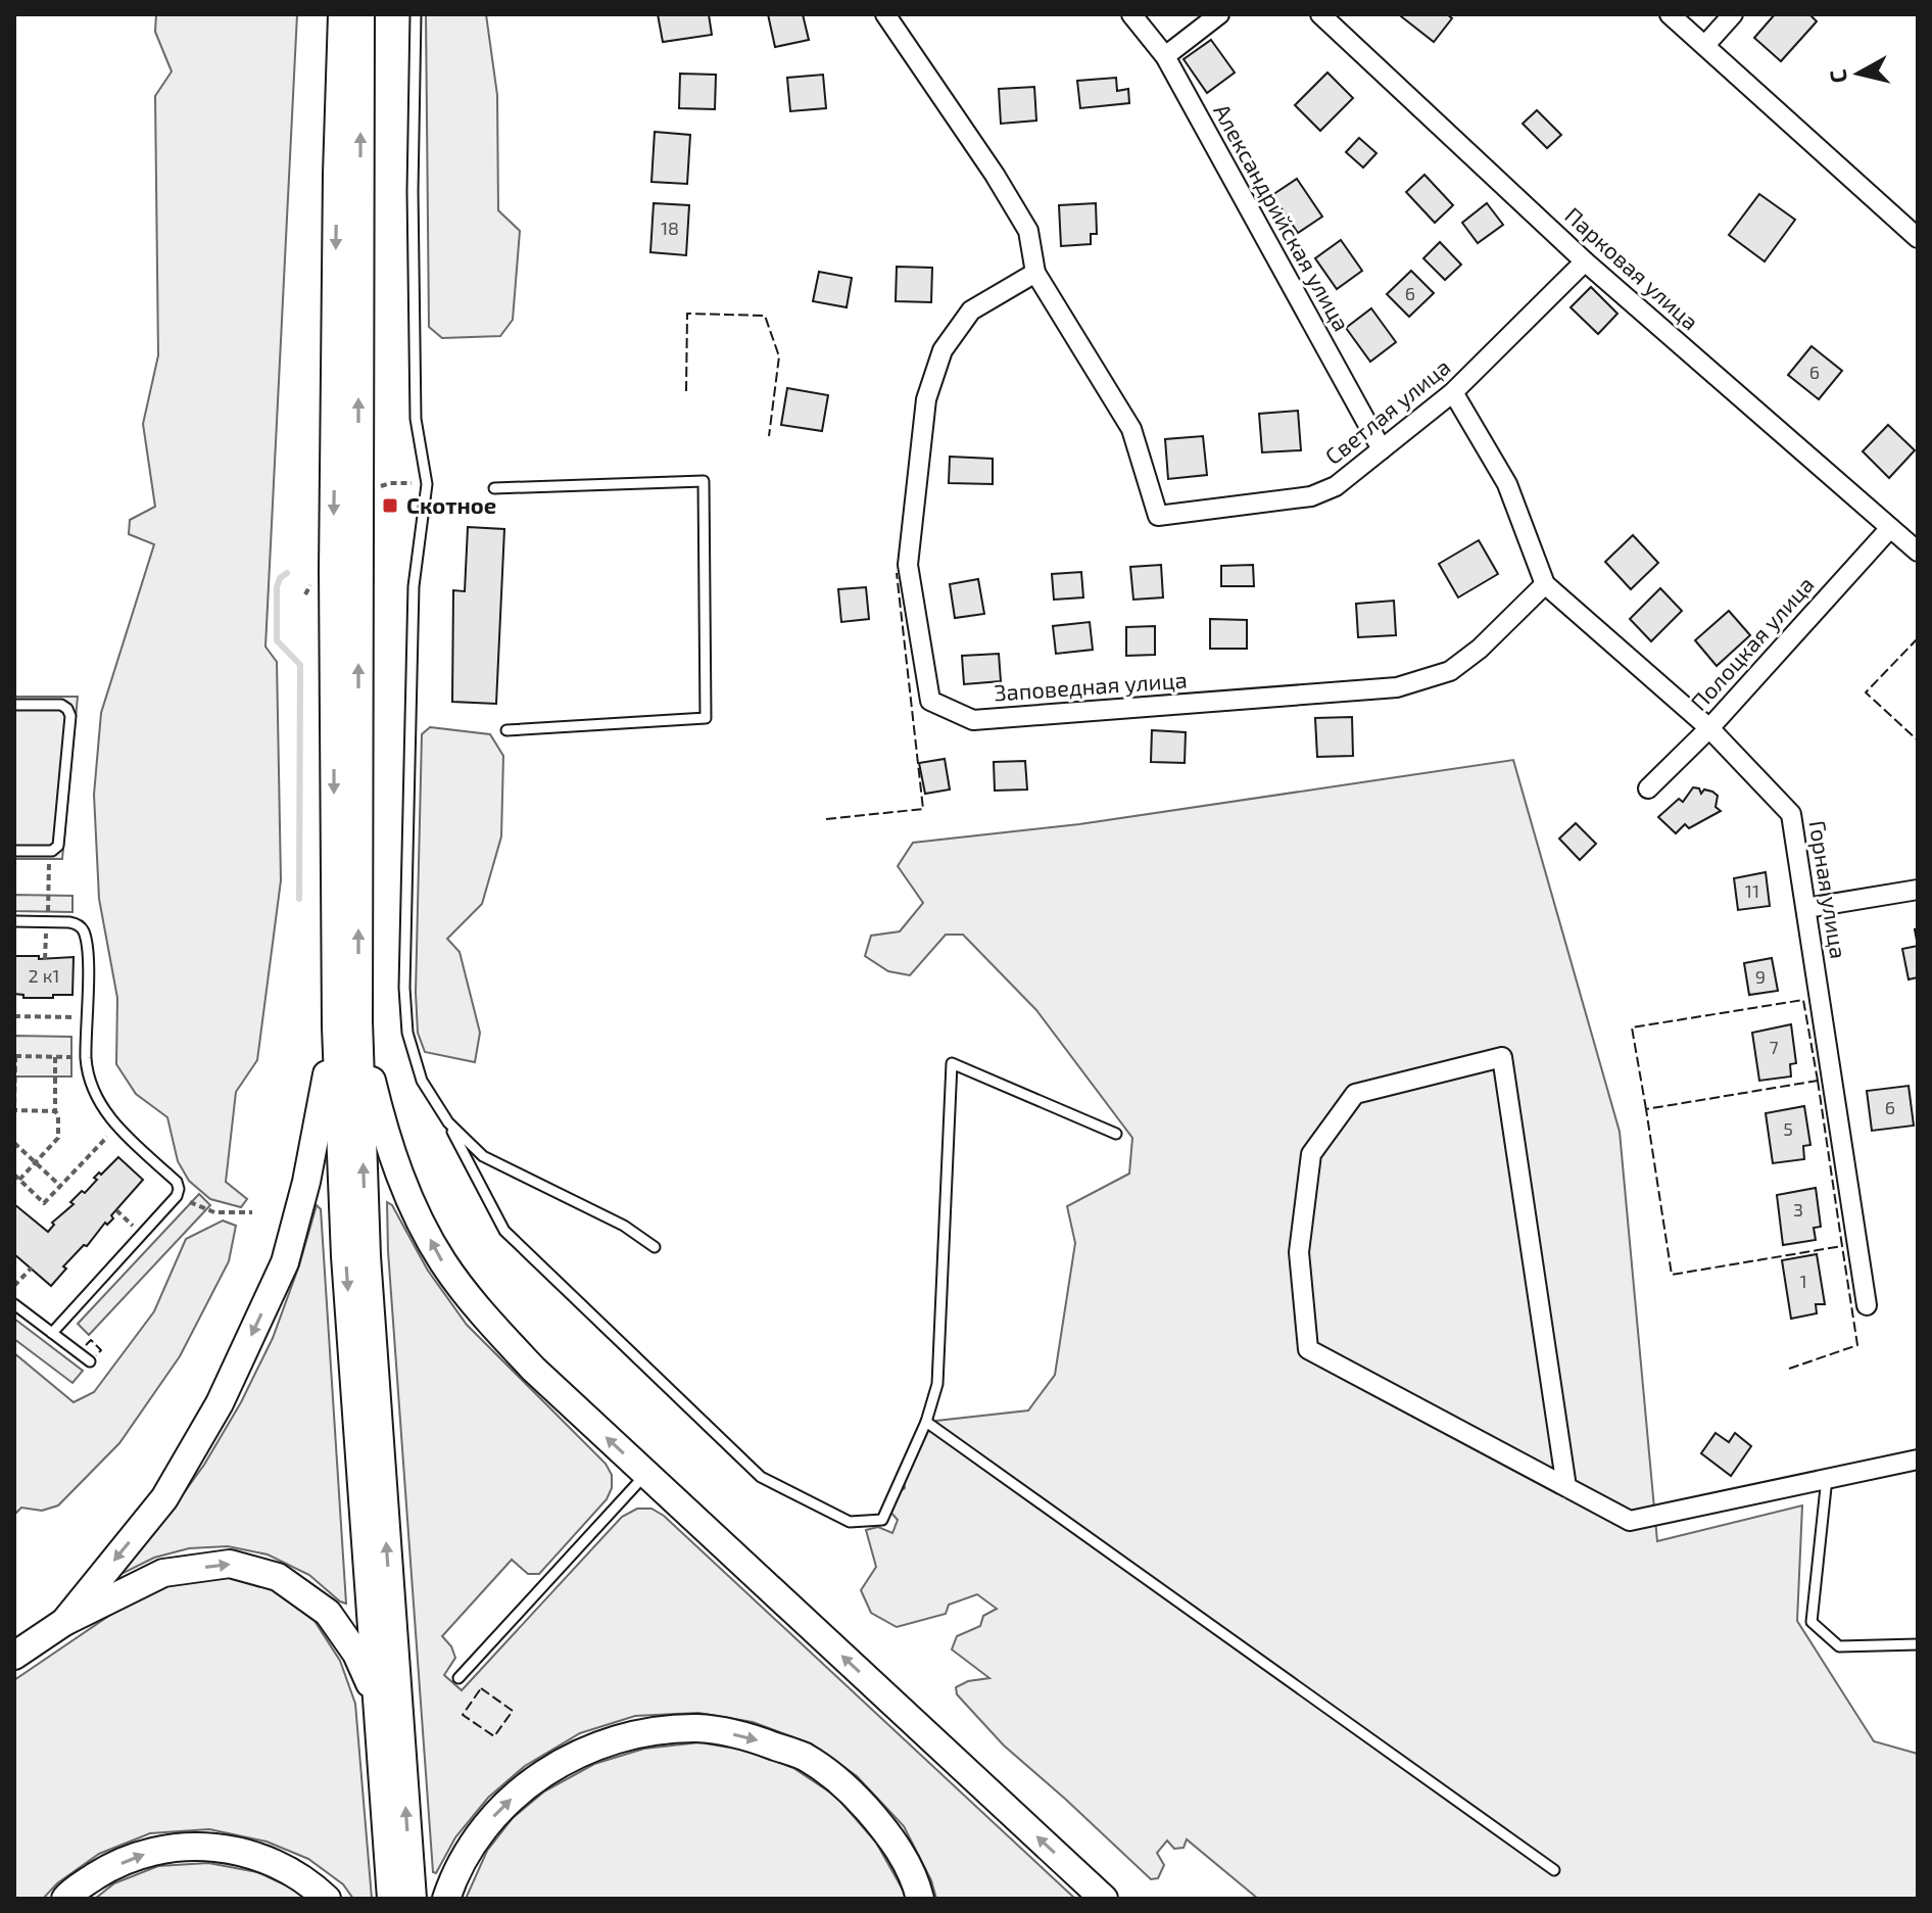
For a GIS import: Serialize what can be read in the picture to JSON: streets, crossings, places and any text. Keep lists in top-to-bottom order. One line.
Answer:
{"streets":{"street":["Александрийская улица","Парковая улица","Светлая улица","Полоцкая улица","Заповедная улица","Горная улица"]},"crossings":[["Александрийская улица","Светлая улица"],["Парковая улица","Светлая улица"],["Парковая улица","Полоцкая улица"],["Светлая улица","Заповедная улица"],["Полоцкая улица","Горная улица"],["Заповедная улица","Горная улица"]],"places":{"transit":["Скотное"]},"house_numbers":["18","6","6","11","2 к1","9","7","6","5","3","1"],"north":"left"}
